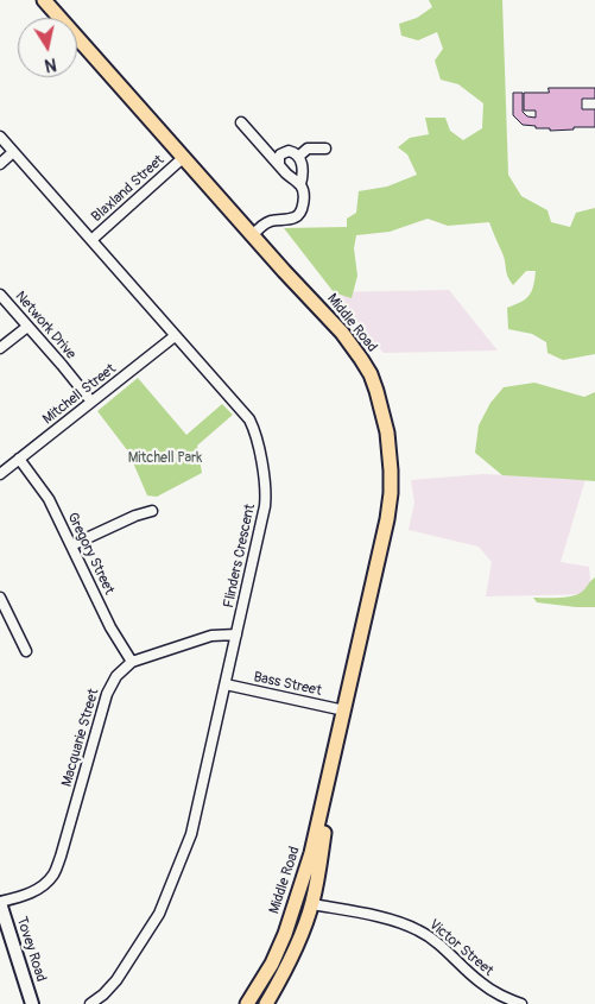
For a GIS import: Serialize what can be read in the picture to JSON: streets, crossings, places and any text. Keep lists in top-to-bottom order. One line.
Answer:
{"streets":{"main road":["Middle Road"],"street":["Blaxland Street","Network Drive","Mitchell Street","Gregory Street","Flinders Crescent","Bass Street","Macquarie Street","Victor Street","Tovey Road"]},"crossings":[["Blaxland Street","Middle Road"],["Blaxland Street","Flinders Crescent"],["Middle Road","Bass Street"],["Middle Road","Victor Street"],["Network Drive","Mitchell Street"],["Mitchell Street","Gregory Street"],["Mitchell Street","Flinders Crescent"],["Gregory Street","Macquarie Street"],["Flinders Crescent","Bass Street"],["Macquarie Street","Tovey Road"]],"parks":["Mitchell Park"],"north":"bottom"}
